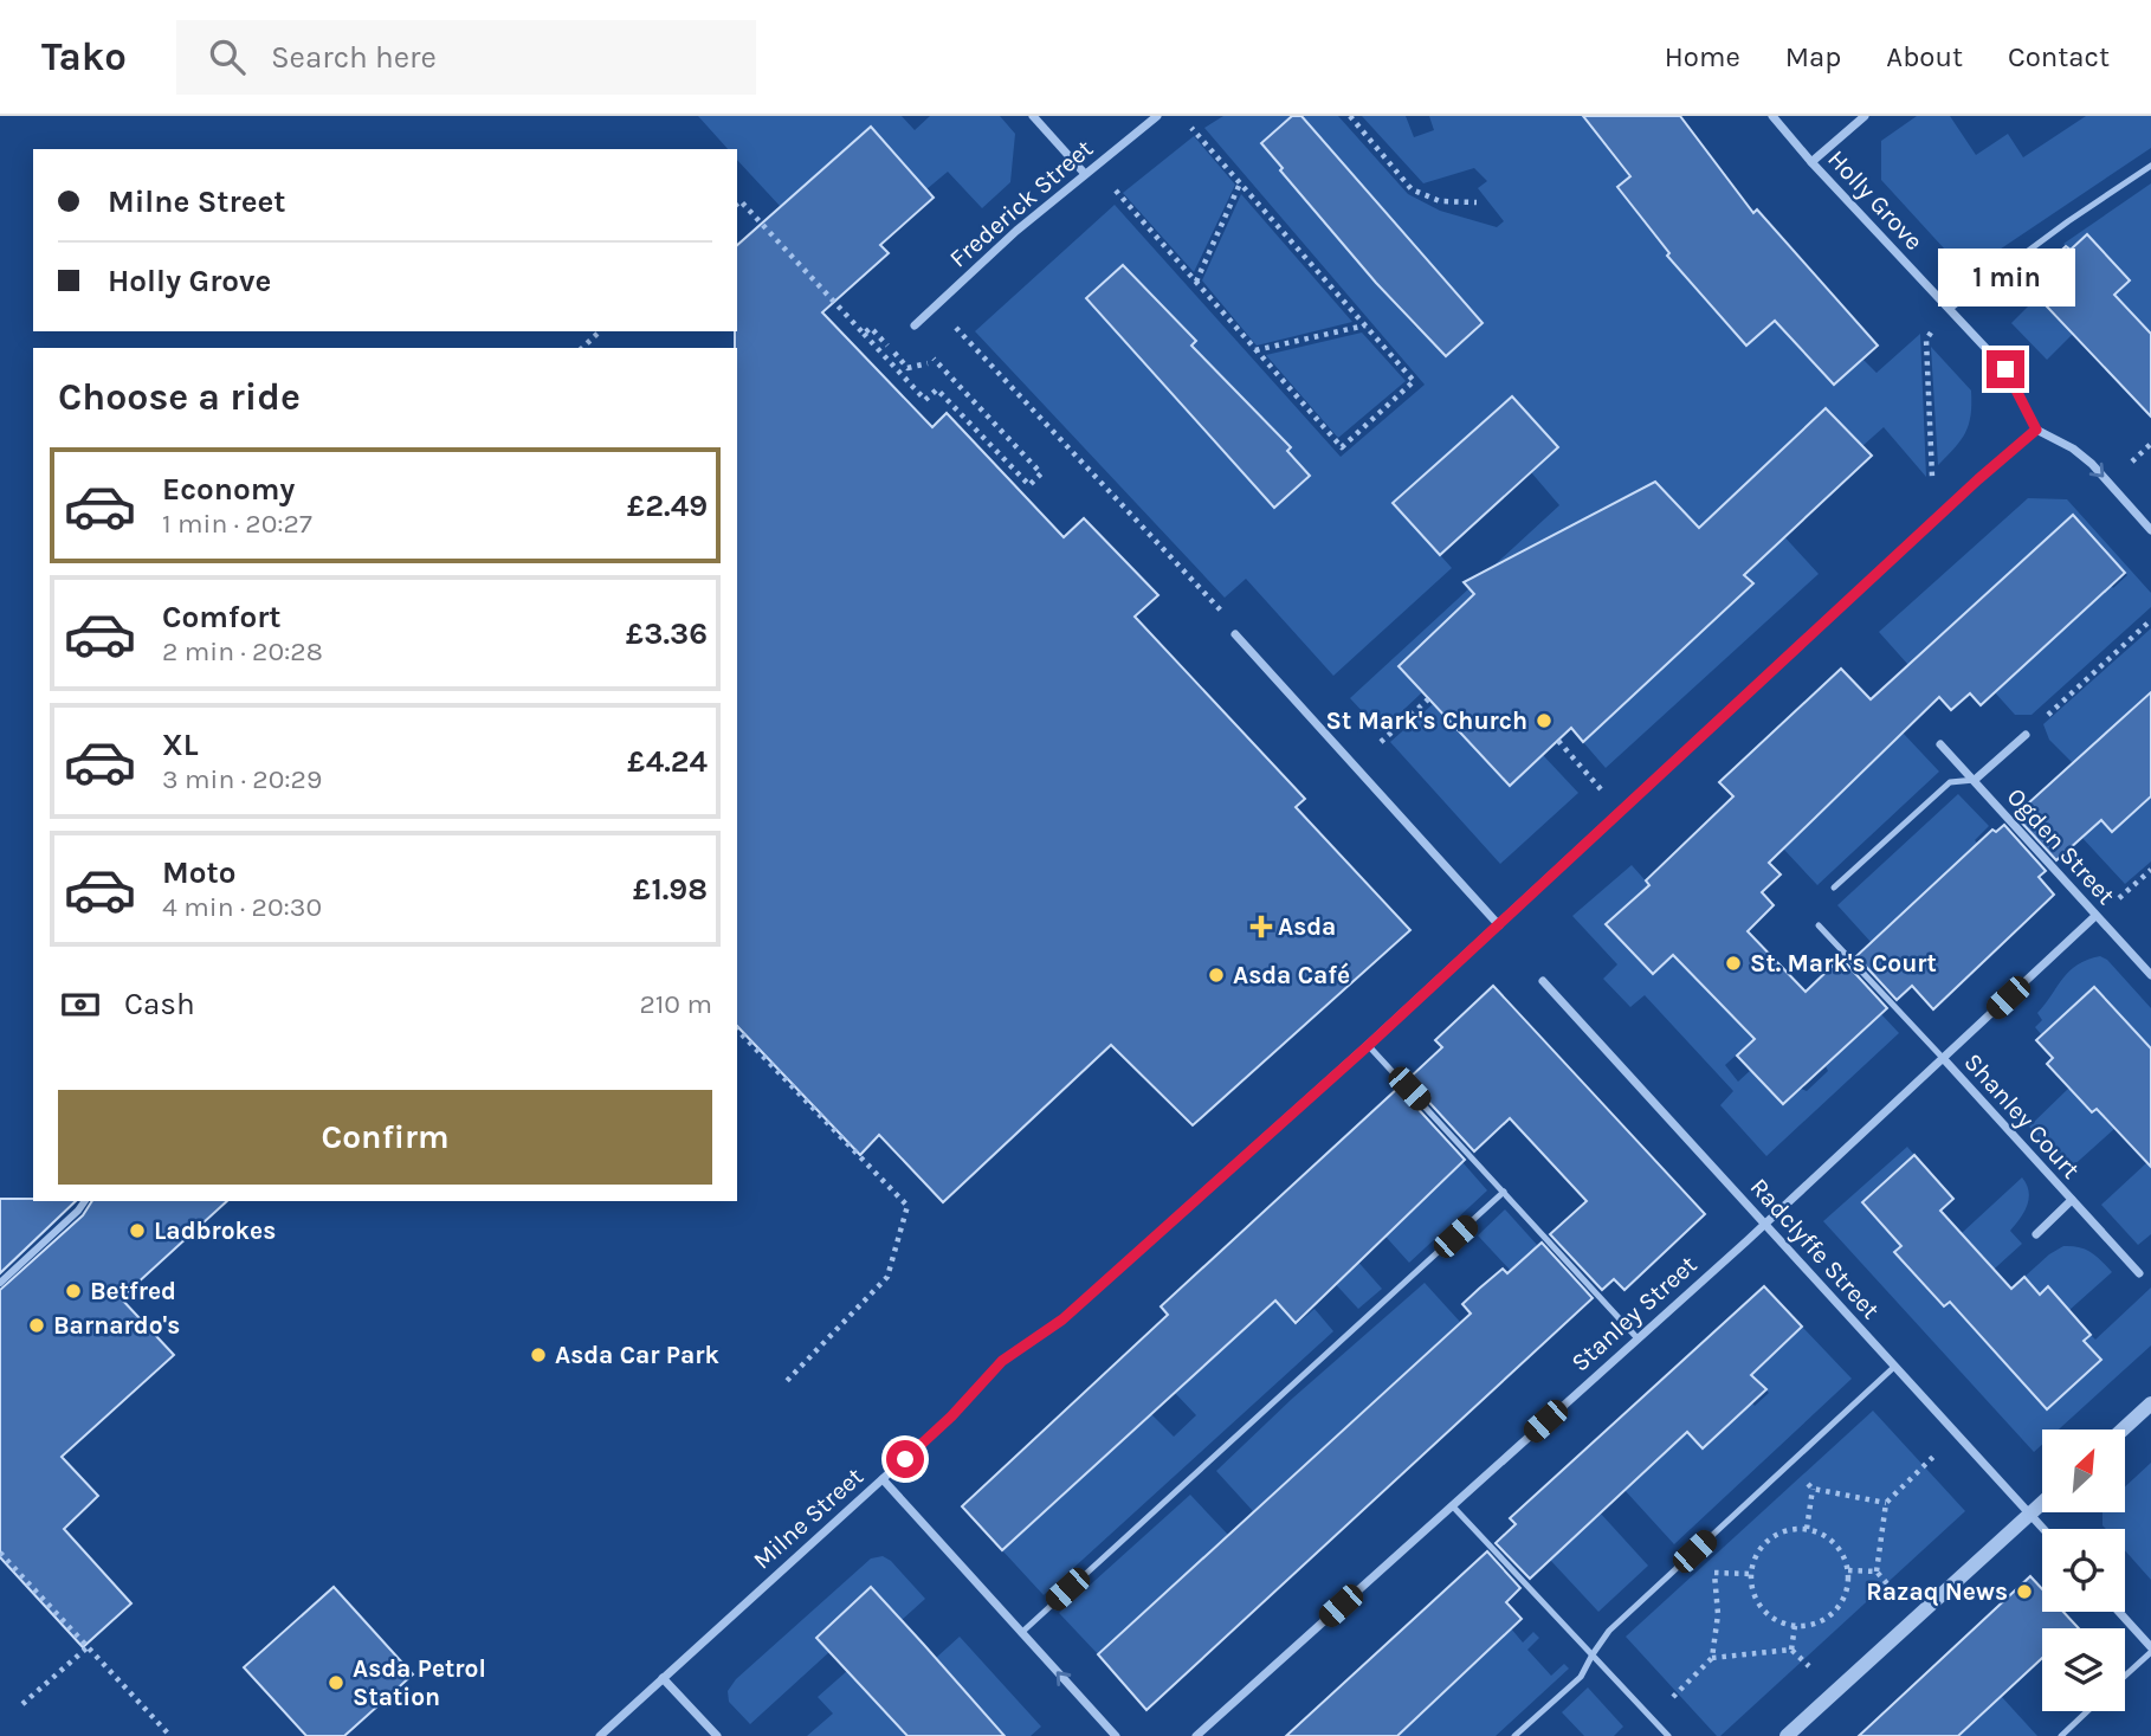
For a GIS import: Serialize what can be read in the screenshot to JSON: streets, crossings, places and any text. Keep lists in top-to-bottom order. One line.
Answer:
{"streets":{"street":["Holly Grove","Frederick Street","Ogden Street","Shanley Court","Radclyffe Street","Stanley Street","Milne Street"]},"crossings":[["Holly Grove","Milne Street"],["Ogden Street","Stanley Street"],["Shanley Court","Stanley Street"],["Radclyffe Street","Stanley Street"]],"places":{"other":["St Mark's Church","St. Mark's Court","Asda Café","Ladbrokes","Betfred","Barnardo's","Asda Car Park","Razaq News","Asda Petrol Station"],"health":["Asda"]},"north":"top right","page":{"header":"Tako","search":"Search here","nav":["Home","Map","About","Contact"],"banner":["Milne Street","Holly Grove"],"bubble":"1 min","heading":"Choose a ride","list":[{"name":"Economy","note":"1 min · 20:27","value":"£2.49"},{"name":"Comfort","note":"2 min · 20:28","value":"£3.36"},{"name":"XL","note":"3 min · 20:29","value":"£4.24"},{"name":"Moto","note":"4 min · 20:30","value":"£1.98"}],"pay":["Cash","210 m"],"buttons":"Confirm"}}
